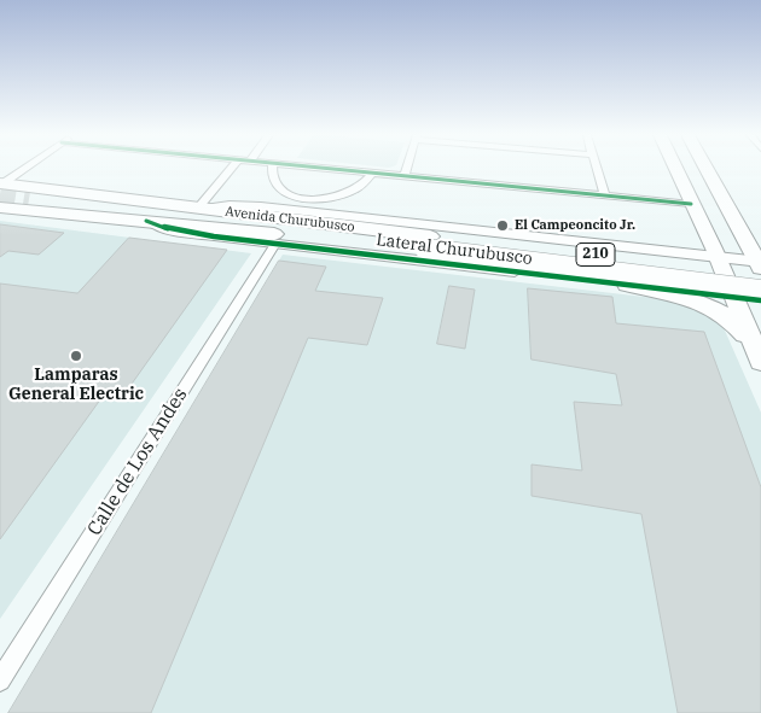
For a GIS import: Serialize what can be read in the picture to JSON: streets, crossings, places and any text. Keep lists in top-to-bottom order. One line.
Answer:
{"streets":{"highway":["Avenida Churubusco","210"],"street":["Lateral Churubusco","Calle de Los Andes"]},"crossings":[["Avenida Churubusco","Lateral Churubusco"],["Avenida Churubusco","Calle de Los Andes"],["Lateral Churubusco","Calle de Los Andes"]],"places":["El Campeoncito Jr.","Lamparas General Electric"]}
